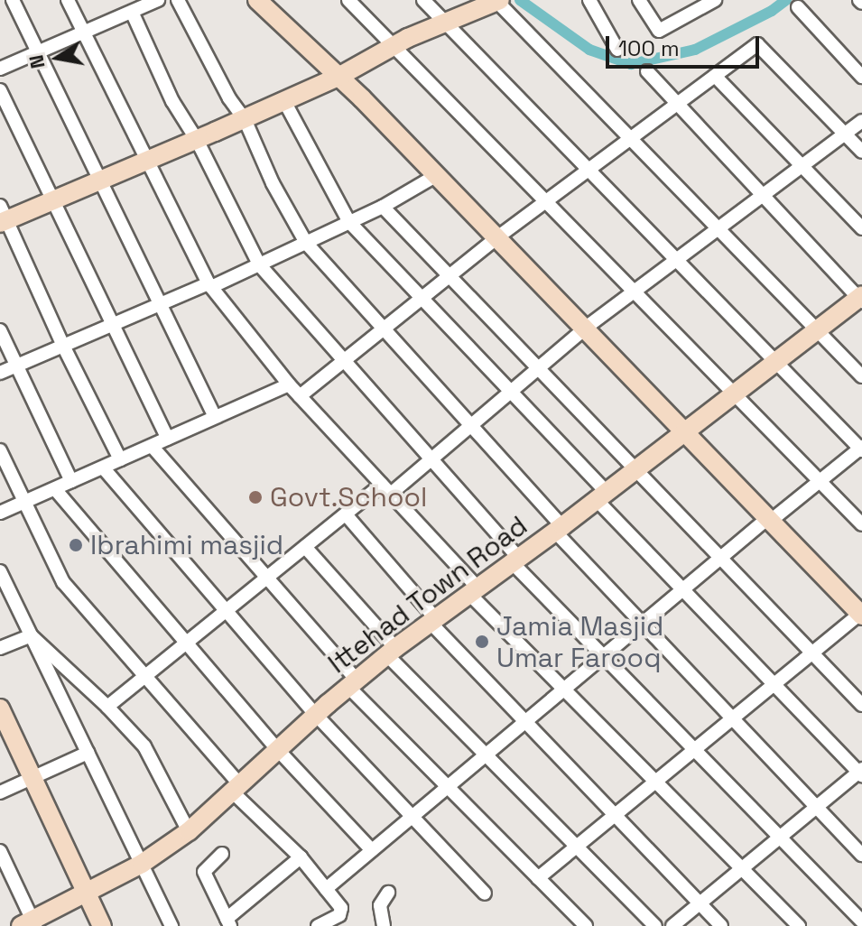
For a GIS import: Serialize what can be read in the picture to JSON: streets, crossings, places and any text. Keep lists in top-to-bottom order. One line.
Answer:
{"streets":{"street":["Ittehad Town Road"]},"places":["Govt.School","Ibrahimi masjid","Jamia Masjid Umar Farooq"],"scale_bar":"100 m","north":"left"}
